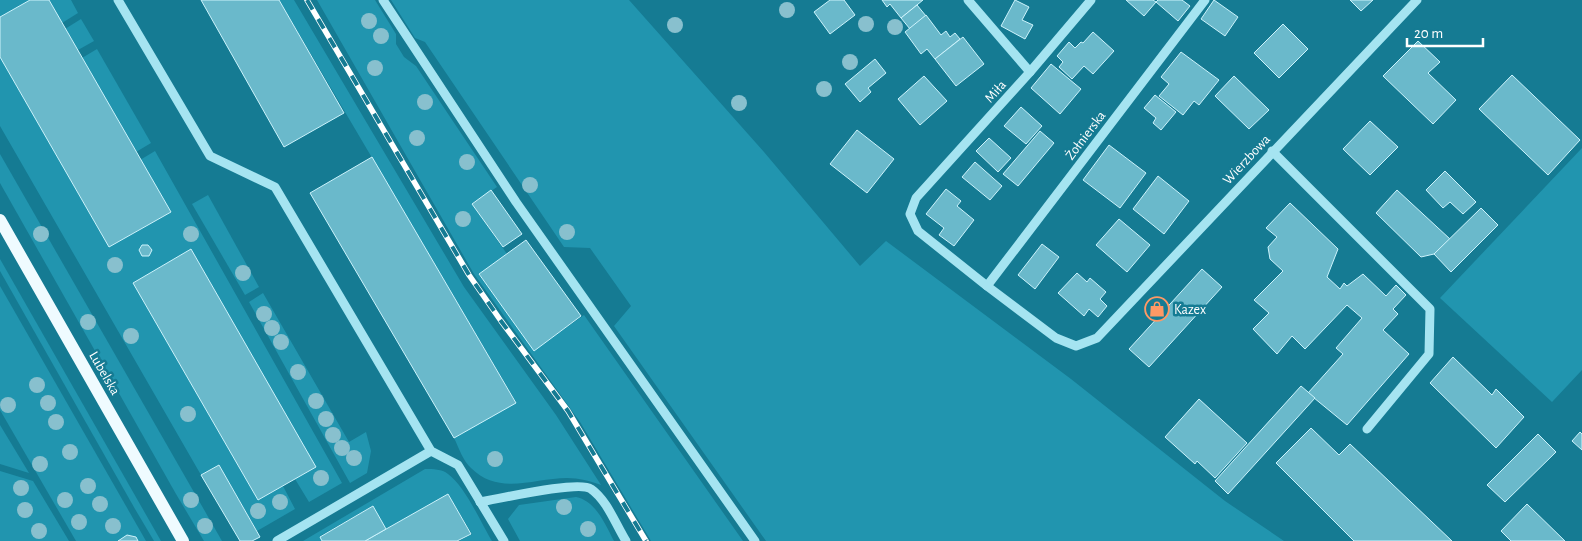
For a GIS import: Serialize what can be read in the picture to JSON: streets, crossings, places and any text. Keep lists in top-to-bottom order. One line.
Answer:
{"streets":{"main road":["Lubelska"],"street":["Miła","Żołnierska","Wierzbowa"]},"crossings":[["Miła","Żołnierska"],["Miła","Wierzbowa"],["Żołnierska","Wierzbowa"]],"places":{"shop":["Kazex"]},"scale_bar":"20 m"}
